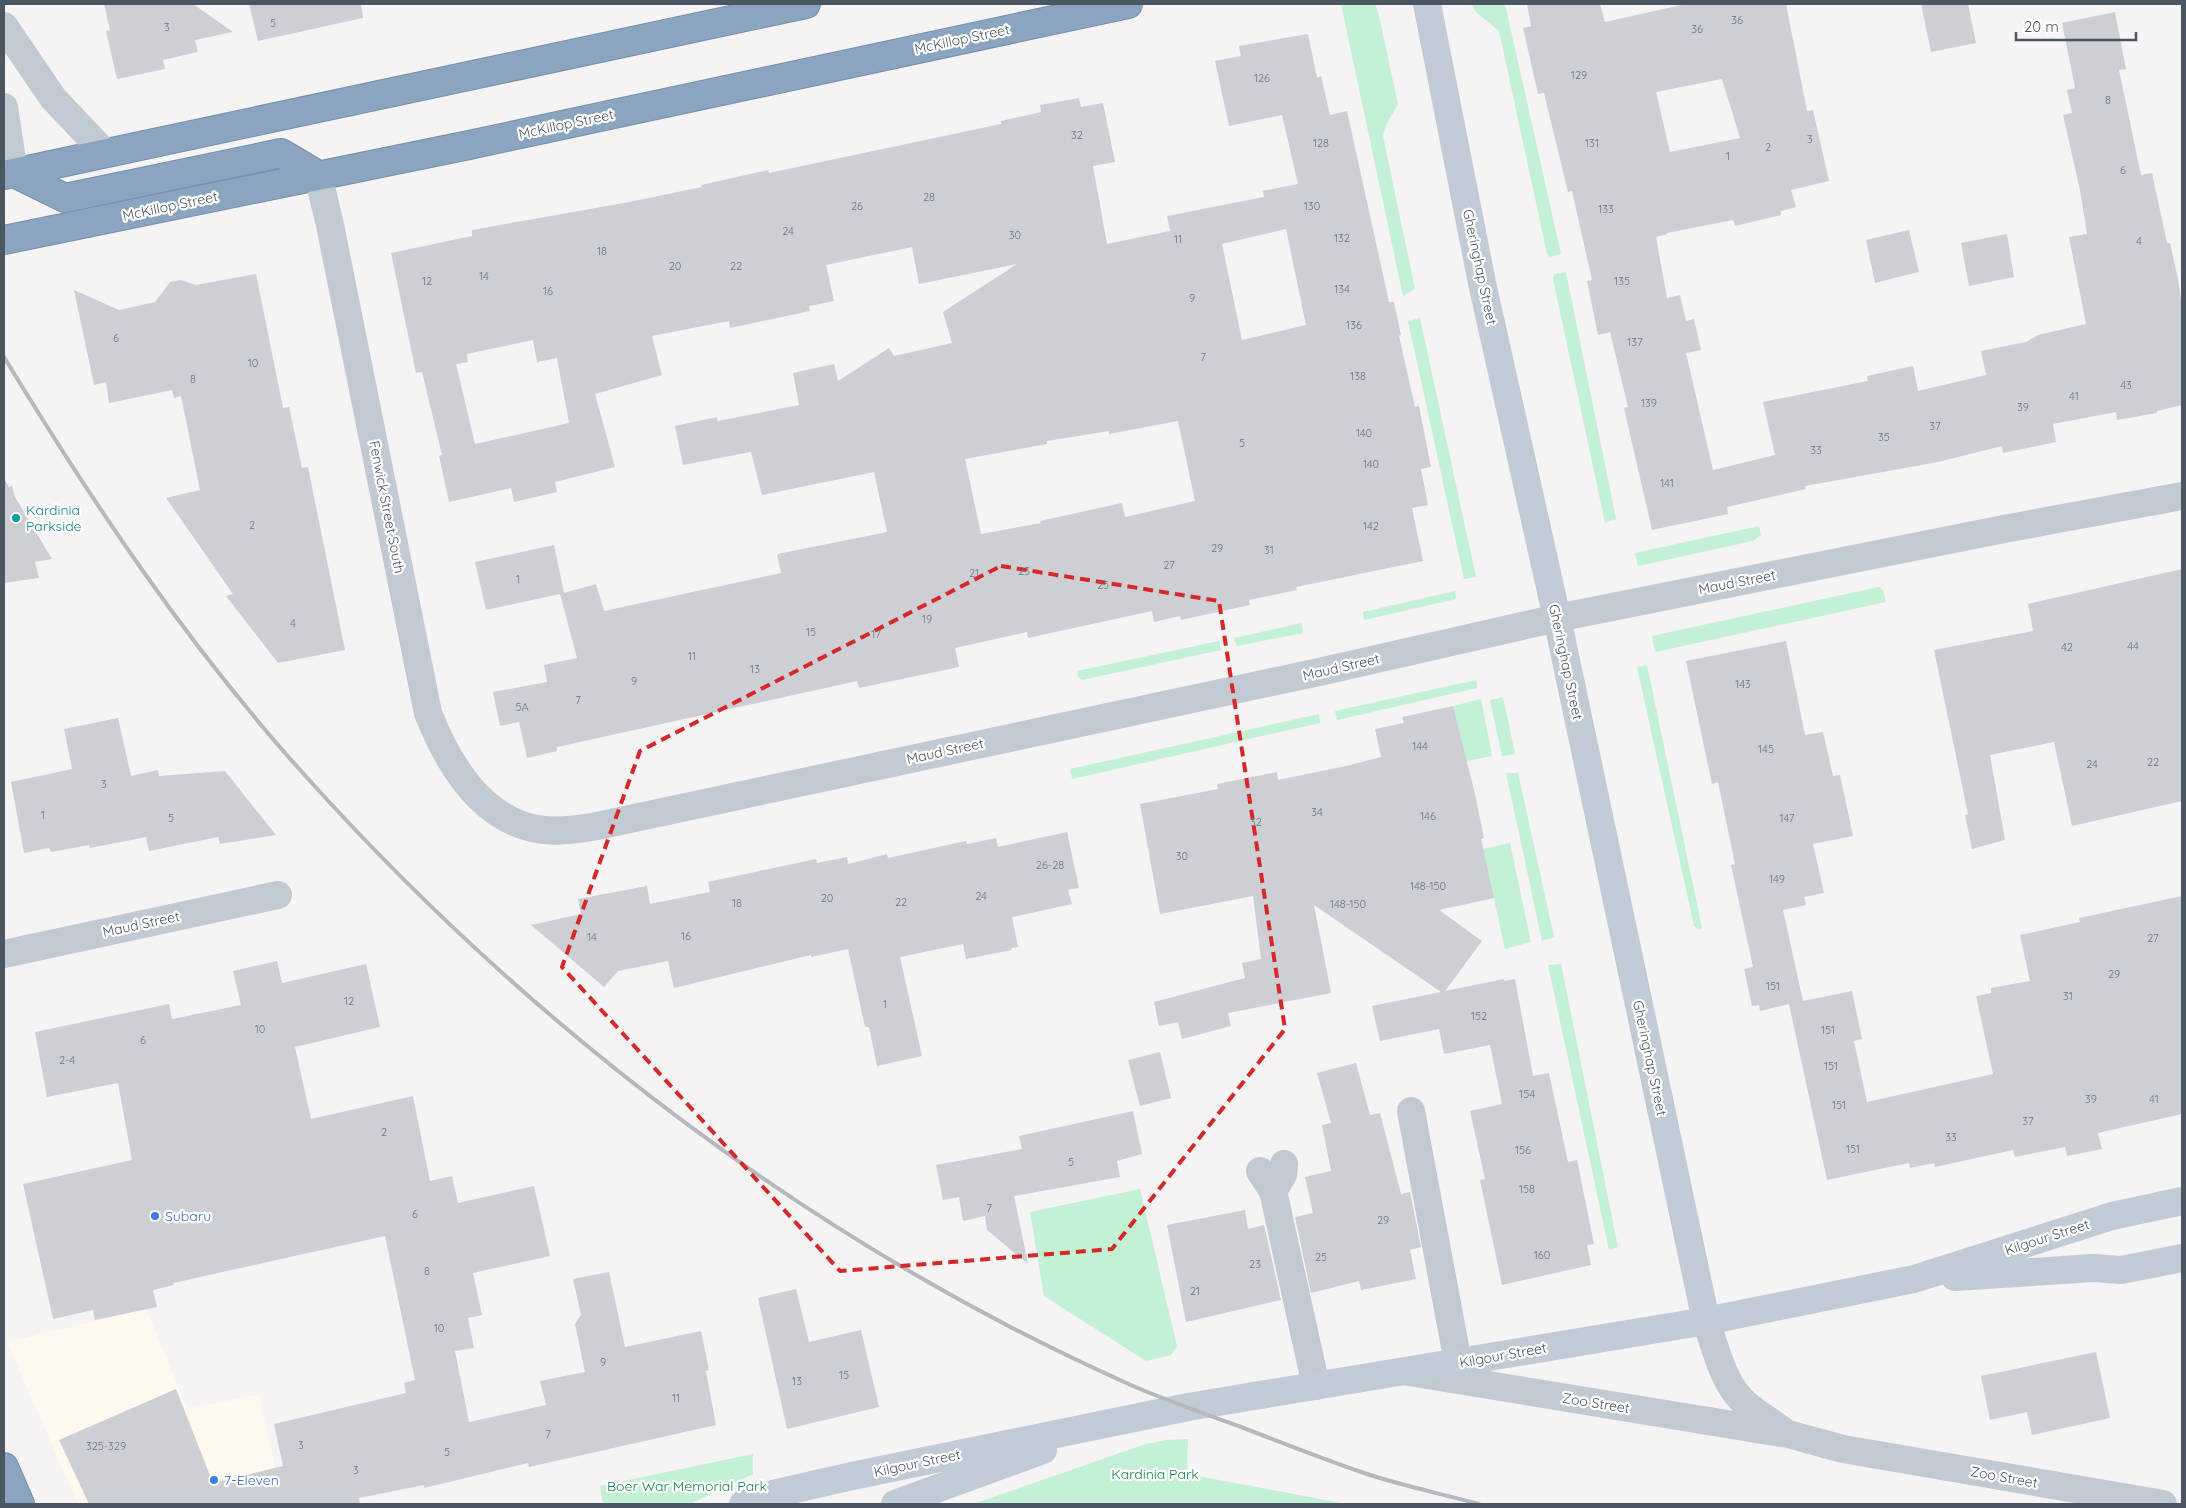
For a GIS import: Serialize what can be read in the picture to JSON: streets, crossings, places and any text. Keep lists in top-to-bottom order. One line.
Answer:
{"streets":{"highway":["McKillop Street"],"street":["Gheringhap Street","Fenwick Street South","Maud Street","Kilgour Street","Zoo Street"]},"crossings":[["McKillop Street","Fenwick Street South"],["Gheringhap Street","Maud Street"],["Gheringhap Street","Kilgour Street"],["Gheringhap Street","Zoo Street"],["Fenwick Street South","Maud Street"],["Kilgour Street","Zoo Street"]],"parks":["Kardinia Park","Boer War Memorial Park"],"places":["Kardinia Parkside","Subaru","7-Eleven"],"house_numbers":["36","5","3","36","129","126","8","32","3","128","131","2","1","6","28","26","130","133","24","30","132","11","4","18","20","22","14","12","135","134","16","9","136","6","137","7","10","138","8","43","41","139","39","37","140","35","5","33","140","141","2","142","29","31","27","23","21","1","25","19","4","15","17","44","42","11","13","9","143","7","5A","144","145","22","24","3","34","1","146","5","147","32","30","26-28","149","148-150","24","20","22","18","148-150","16","14","27","29","151","31","12","1","152","10","151","6","2-4","151","154","39","41","151","37","2","33","151","156","5","158","7","6","29","160","25","23","8","21","10","9","15","13","11","7","3","325-329","5","3"],"scale_bar":"20 m"}
